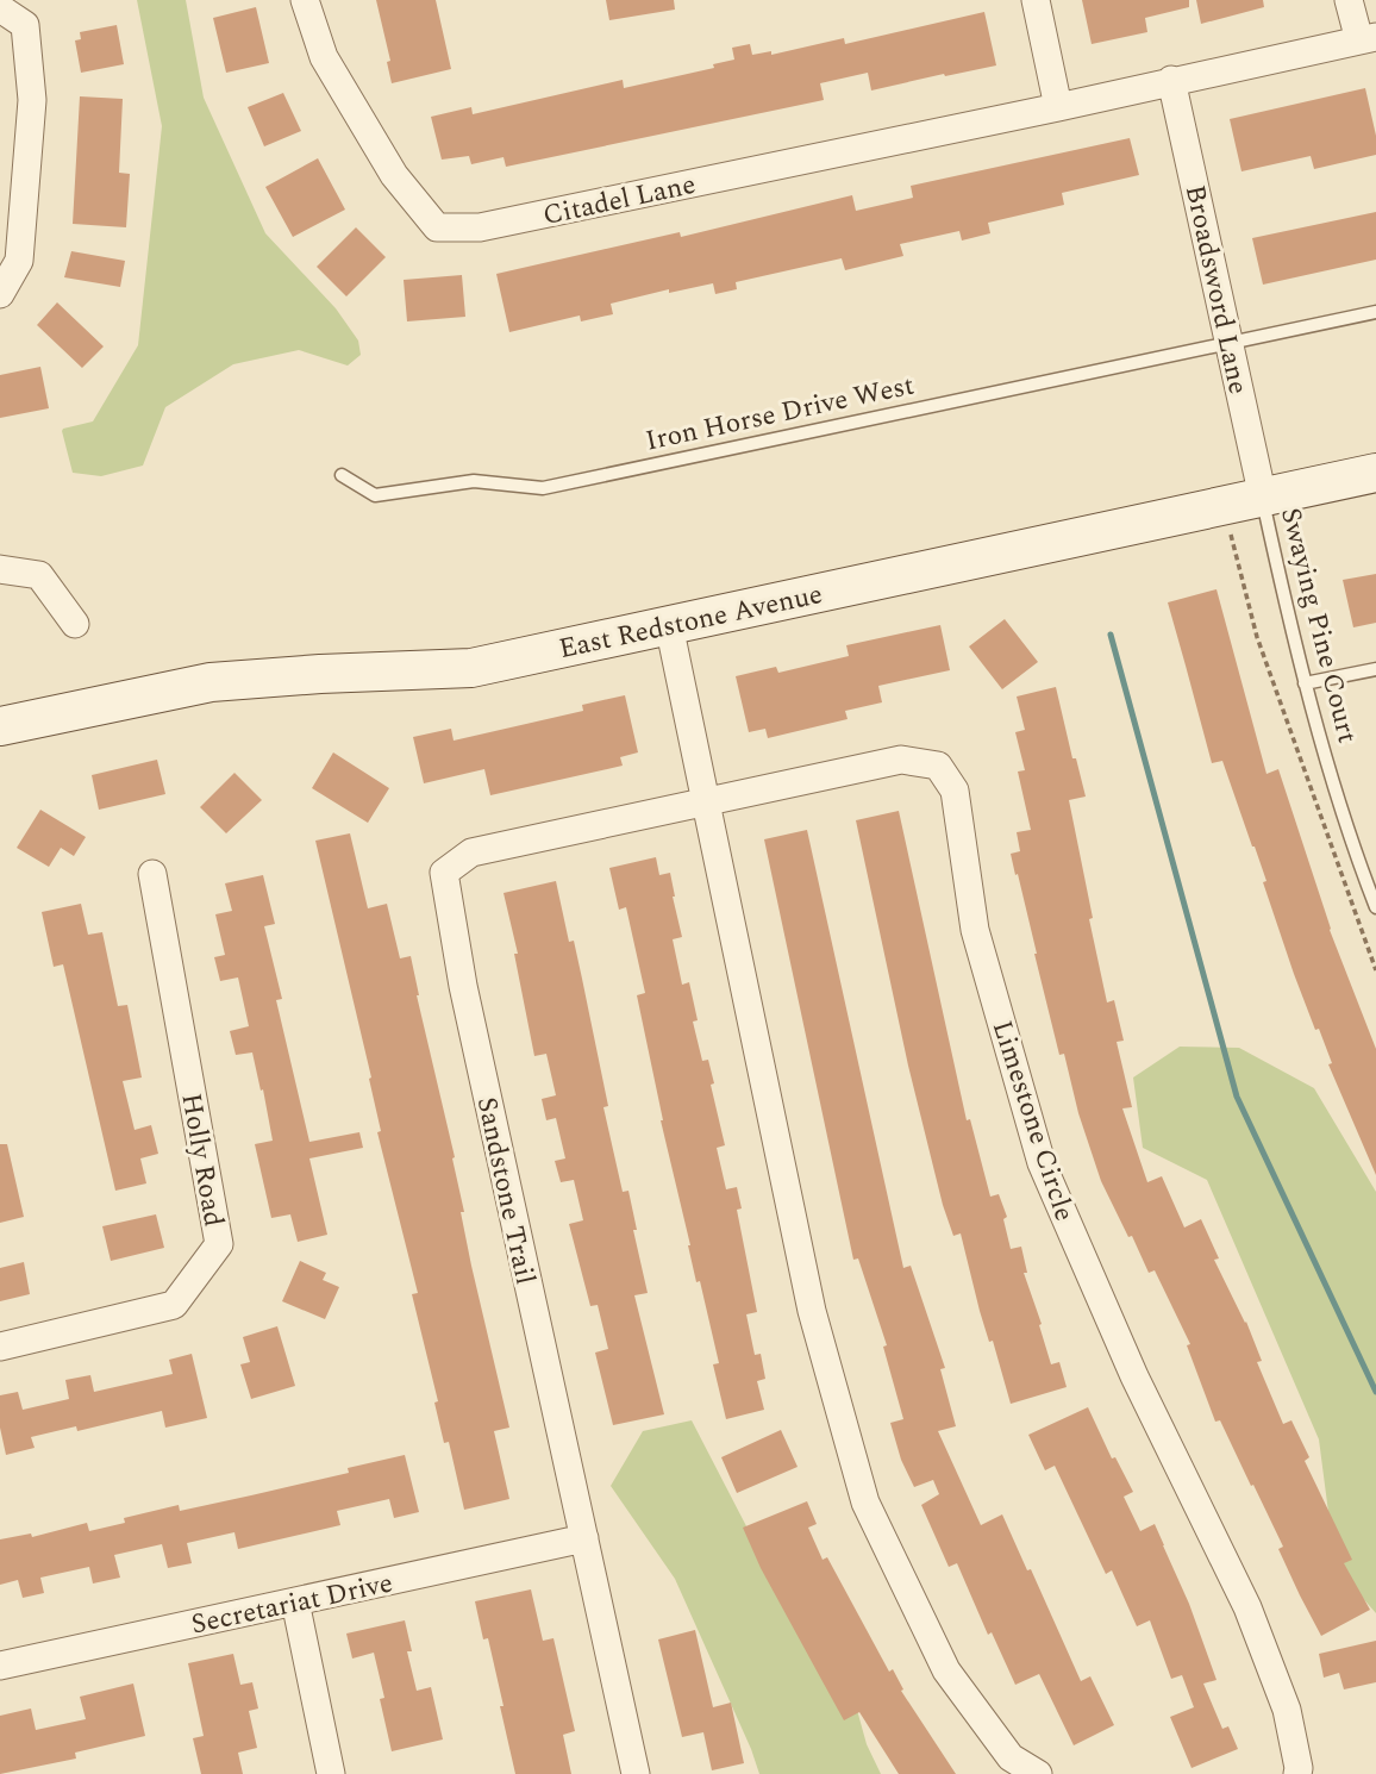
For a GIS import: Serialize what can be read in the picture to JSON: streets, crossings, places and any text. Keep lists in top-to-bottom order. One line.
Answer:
{"streets":{"street":["Citadel Lane","Broadsword Lane","East Redstone Avenue","Limestone Circle","Holly Road","Sandstone Trail","Secretariat Drive"],"lane":["Iron Horse Drive West","Swaying Pine Court"]},"crossings":[["Citadel Lane","Broadsword Lane"],["Broadsword Lane","Iron Horse Drive West"],["Broadsword Lane","East Redstone Avenue"],["Broadsword Lane","Swaying Pine Court"],["East Redstone Avenue","Swaying Pine Court"],["Limestone Circle","Sandstone Trail"],["Sandstone Trail","Secretariat Drive"]]}
